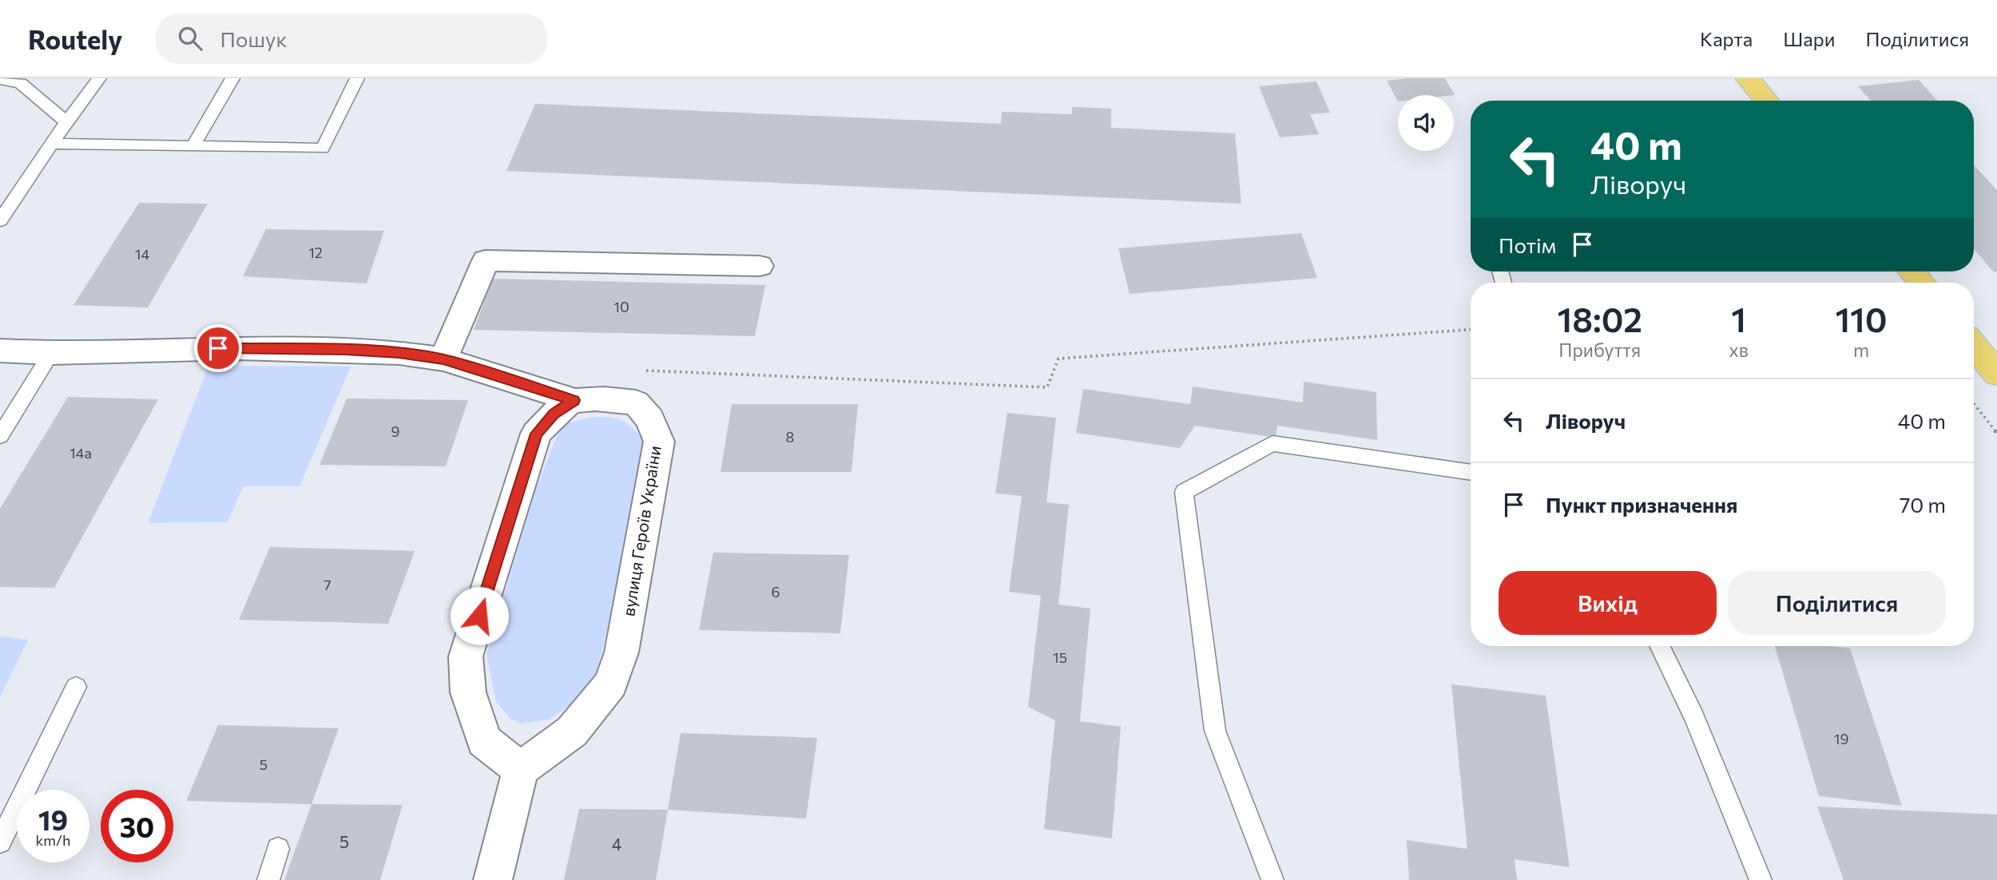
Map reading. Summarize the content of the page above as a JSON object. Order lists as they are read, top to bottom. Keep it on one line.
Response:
{"streets":{"street":["вулиця Героїв України"]},"house_numbers":["12","14","10","9","8","14а","7","6","15","19","5","5","4"],"page":{"header":"Routely","search":"Пошук","nav":["Карта","Шари","Поділитися"],"turn":["40 m","Ліворуч"],"then":"Потім","eta":["18:02","Прибуття","1","хв","110","m"],"list":[{"name":"Ліворуч","value":"40 m"},{"name":"Пункт призначення","value":"70 m"}],"buttons":["Вихід","Поділитися"],"speed":"19 km/h","limit":"30"}}
